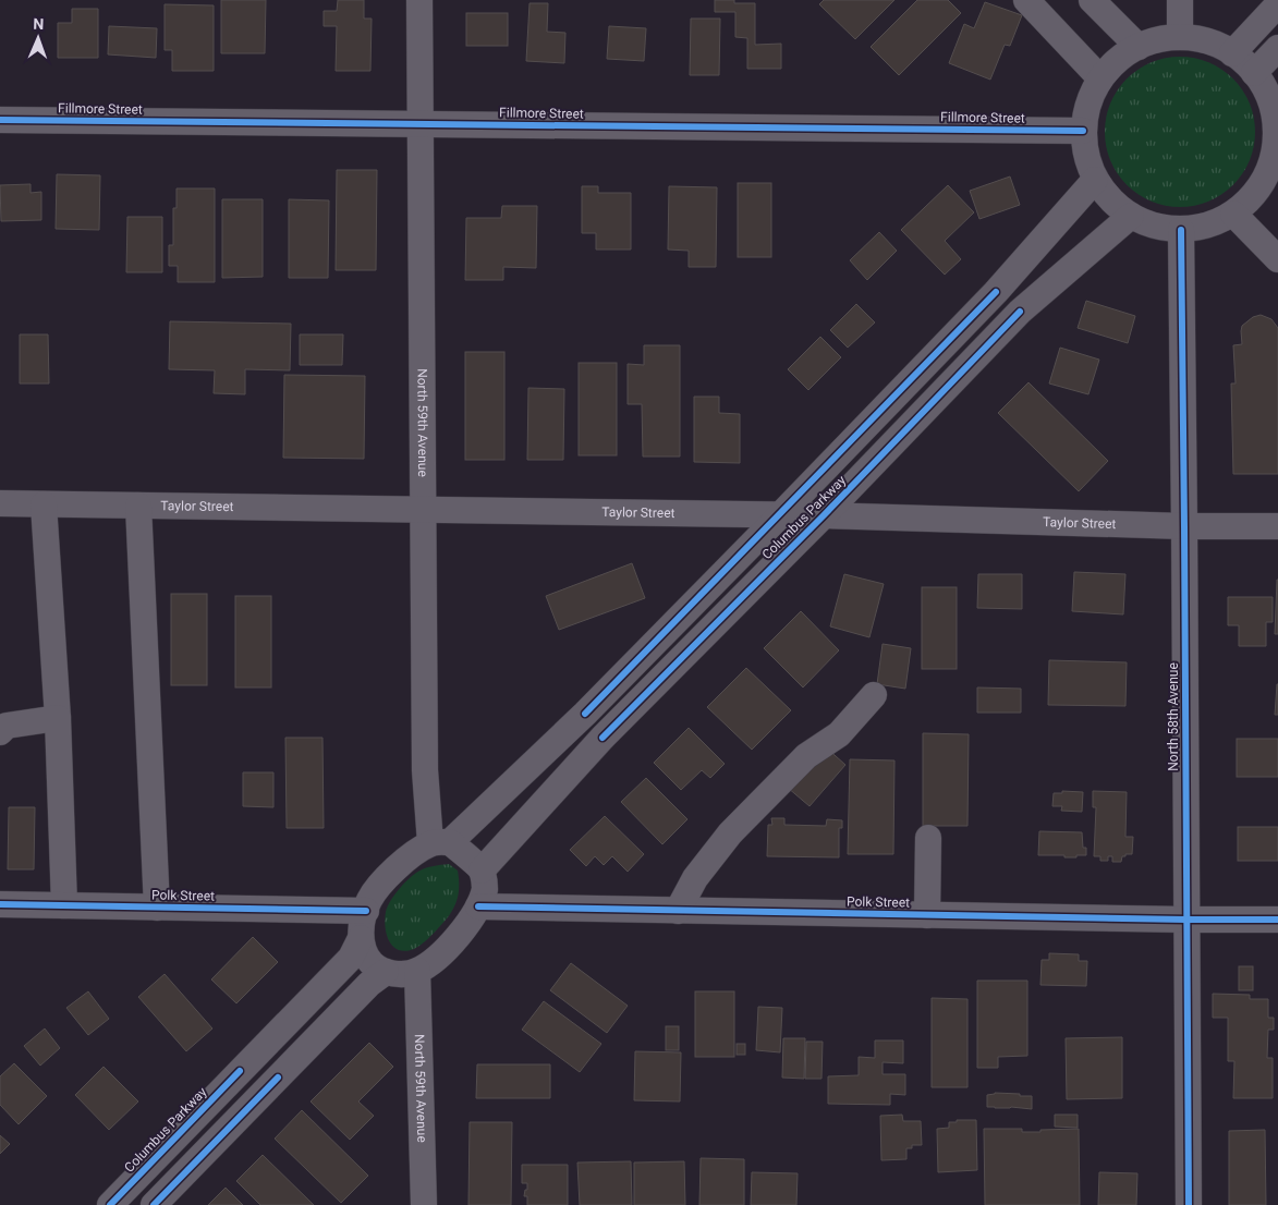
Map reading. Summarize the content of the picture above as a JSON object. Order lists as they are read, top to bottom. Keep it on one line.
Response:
{"streets":{"street":["Fillmore Street","North 59th Avenue","Taylor Street","Columbus Parkway","North 58th Avenue","Polk Street"]},"crossings":[["Fillmore Street","North 59th Avenue"],["Fillmore Street","Columbus Parkway"],["Fillmore Street","North 58th Avenue"],["North 59th Avenue","Taylor Street"],["North 59th Avenue","Columbus Parkway"],["North 59th Avenue","Polk Street"],["Taylor Street","Columbus Parkway"],["Taylor Street","North 58th Avenue"],["Columbus Parkway","North 58th Avenue"],["Columbus Parkway","Polk Street"],["North 58th Avenue","Polk Street"]],"north":"top"}
